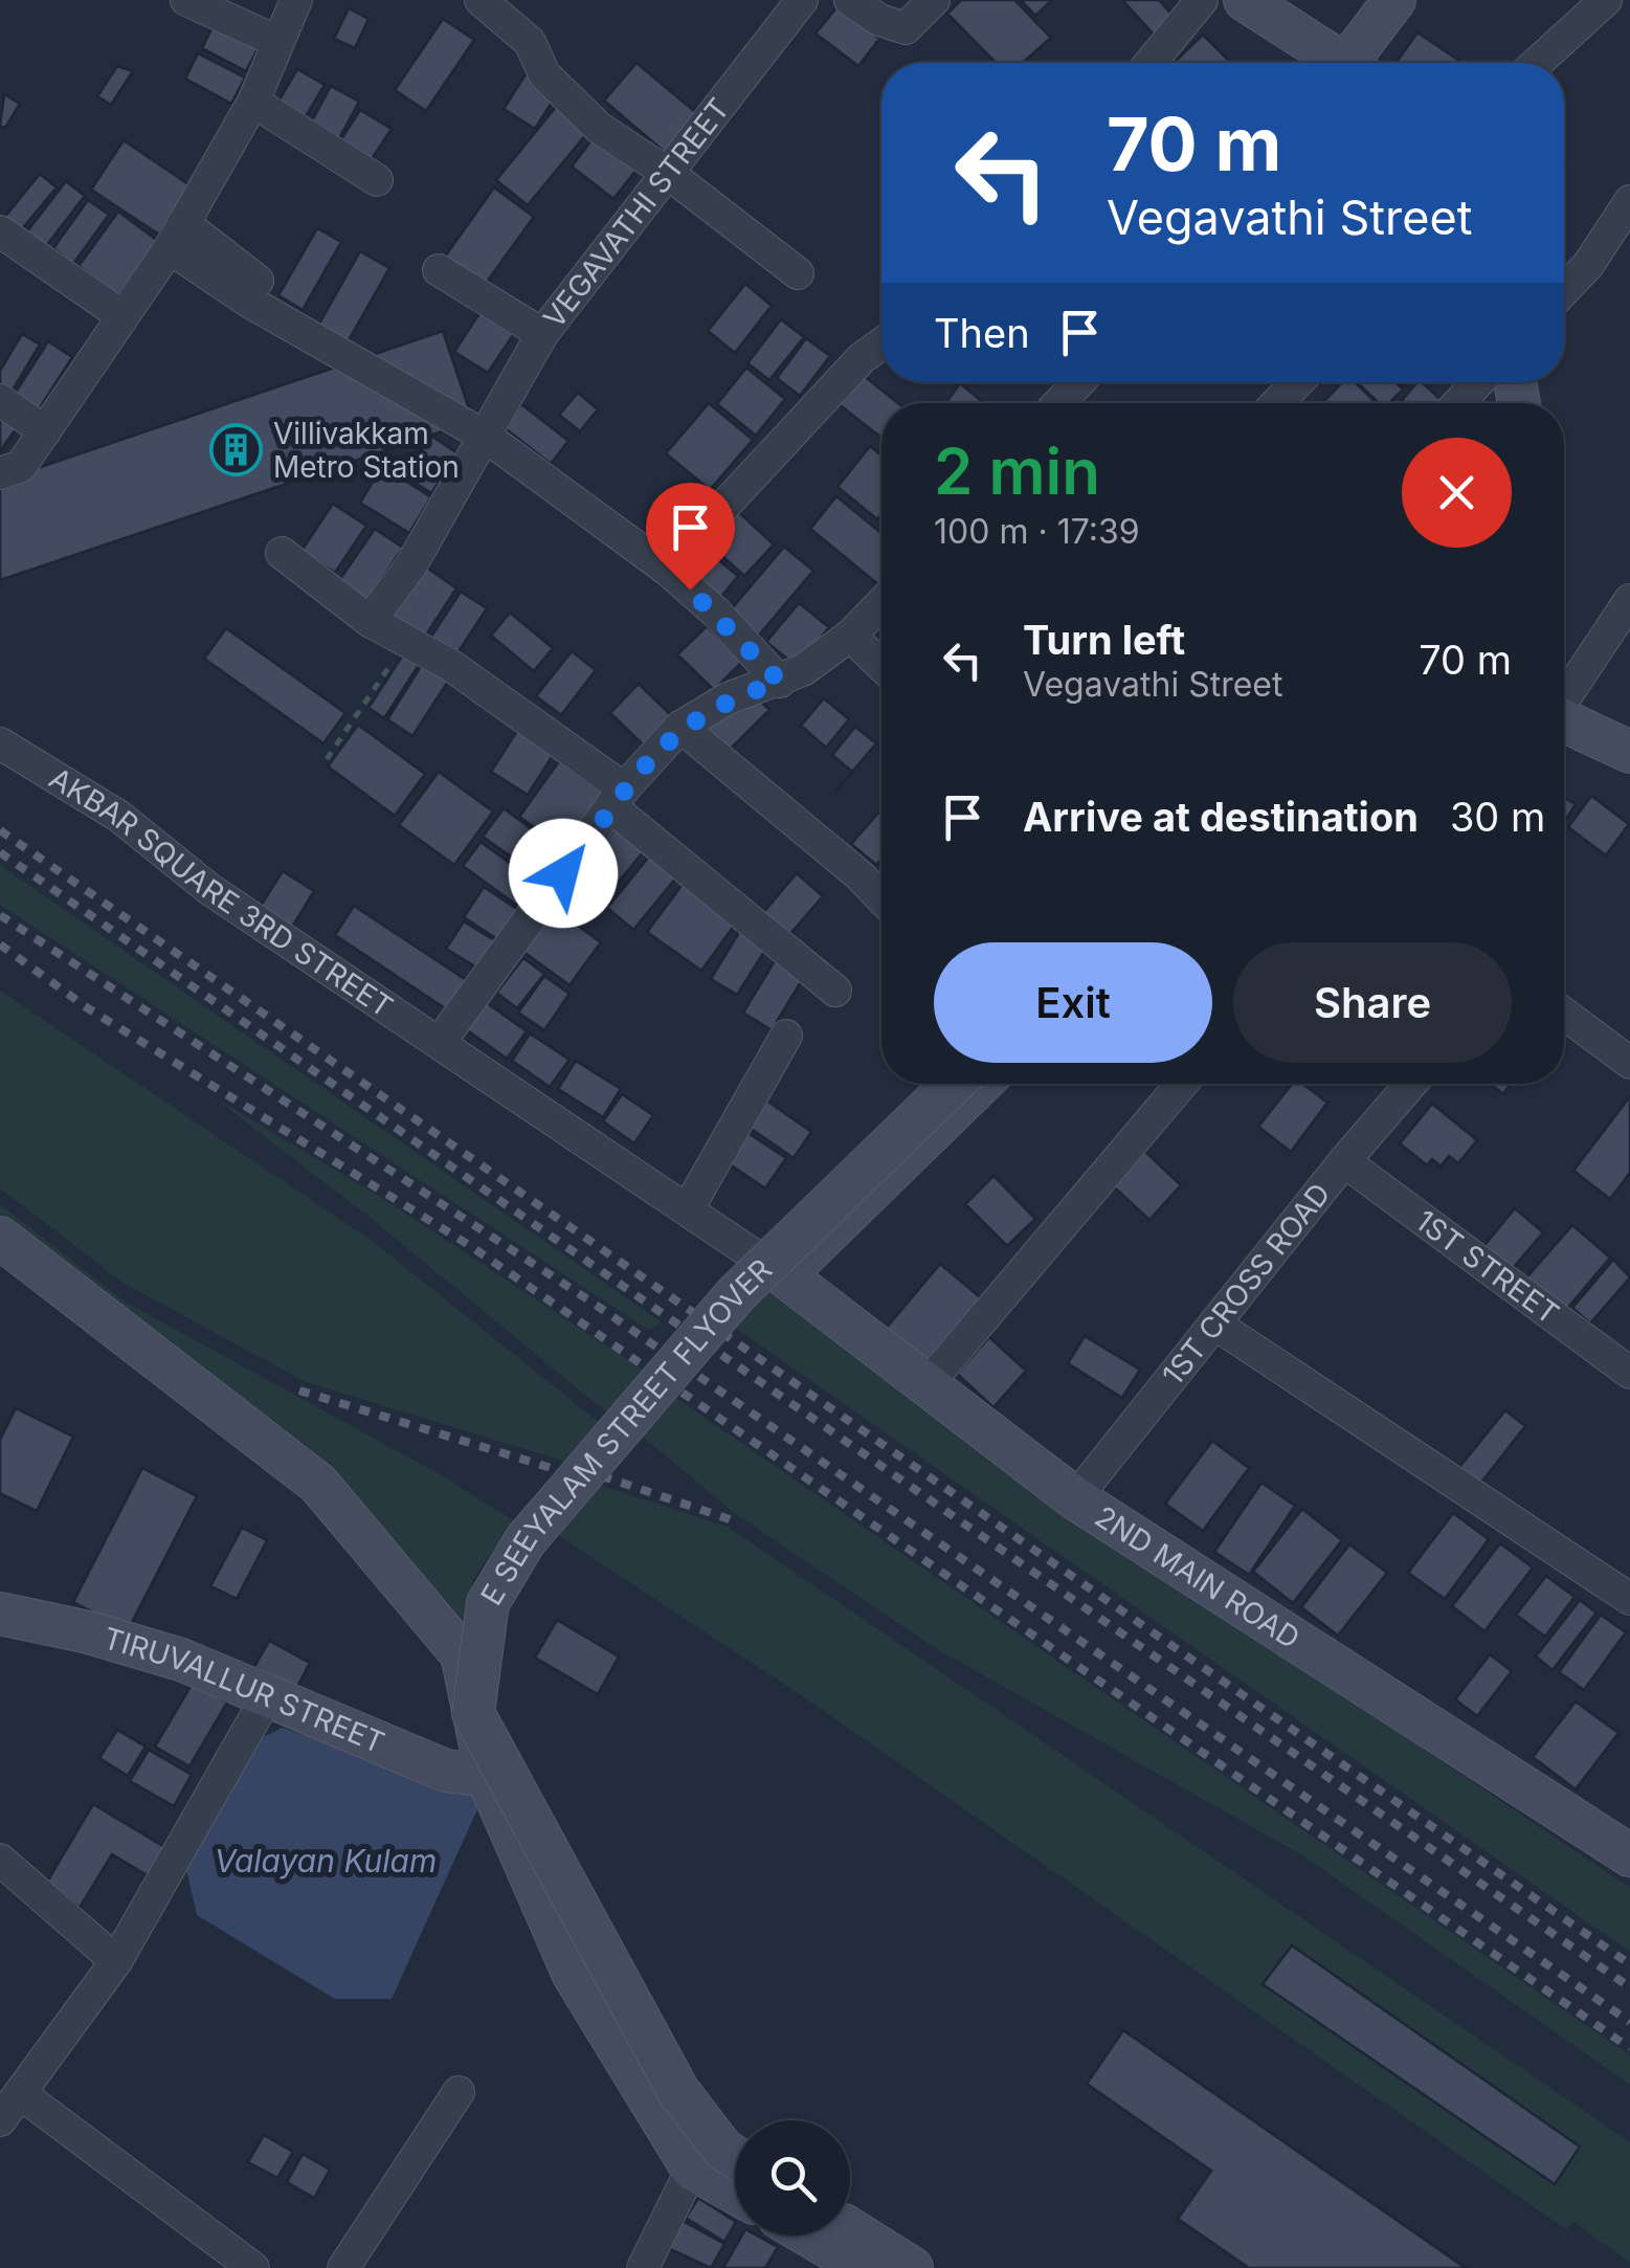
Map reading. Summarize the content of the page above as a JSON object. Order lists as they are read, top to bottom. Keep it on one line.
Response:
{"streets":{"street":["VEGAVATHI STREET","AKBAR SQUARE 3RD STREET","1ST STREET","1ST CROSS ROAD","E SEEYALAM STREET FLYOVER","2ND MAIN ROAD","TIRUVALLUR STREET"]},"crossings":[["AKBAR SQUARE 3RD STREET","2ND MAIN ROAD"],["1ST STREET","1ST CROSS ROAD"],["1ST CROSS ROAD","2ND MAIN ROAD"]],"water":["Valayan Kulam"],"places":{"building":["Villivakkam Metro Station"]},"page":{"turn":["70 m","Vegavathi Street"],"then":"Then","heading":["2 min","100 m · 17:39"],"list":[{"name":"Turn left","note":"Vegavathi Street","value":"70 m"},{"name":"Arrive at destination","value":"30 m"}],"buttons":["Exit","Share"]}}
